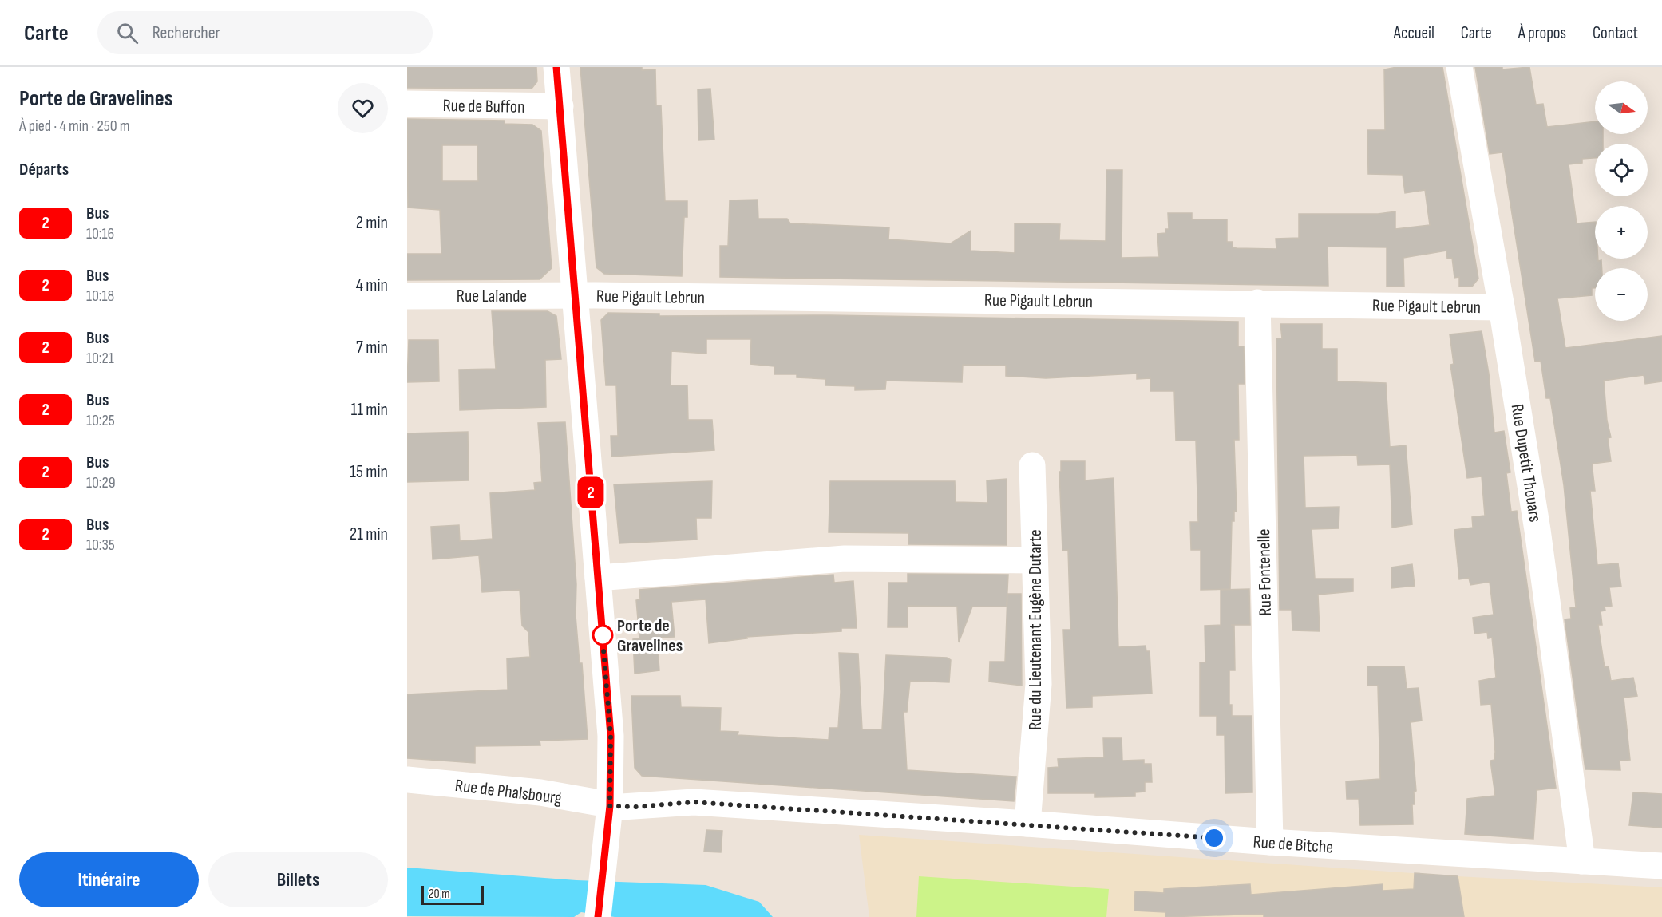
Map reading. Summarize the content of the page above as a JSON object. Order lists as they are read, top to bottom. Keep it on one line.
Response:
{"streets":{"street":["Rue de Buffon","Rue Lalande","Rue Pigault Lebrun","Rue Dupetit Thouars","Rue Fontenelle","Rue du Lieutenant Eugène Dutarte","Rue de Phalsbourg","Rue de Bitche"]},"crossings":[["Rue Lalande","Rue Pigault Lebrun"],["Rue Pigault Lebrun","Rue Dupetit Thouars"],["Rue Pigault Lebrun","Rue Fontenelle"],["Rue Dupetit Thouars","Rue de Bitche"],["Rue Fontenelle","Rue de Bitche"],["Rue du Lieutenant Eugène Dutarte","Rue de Bitche"],["Rue de Phalsbourg","Rue de Bitche"]],"places":["Porte de Gravelines"],"lines":["bus line 2"],"scale_bar":"20 m","north":"right","page":{"header":"Carte","search":"Rechercher","nav":["Accueil","Carte","À propos","Contact"],"heading":[["Porte de Gravelines","À pied · 4 min · 250 m"],"Départs"],"on_map":"2","map_buttons":["+","−"],"list":[{"mark":"2","name":"Bus","note":"10:16","value":"2 min"},{"mark":"2","name":"Bus","note":"10:18","value":"4 min"},{"mark":"2","name":"Bus","note":"10:21","value":"7 min"},{"mark":"2","name":"Bus","note":"10:25","value":"11 min"},{"mark":"2","name":"Bus","note":"10:29","value":"15 min"},{"mark":"2","name":"Bus","note":"10:35","value":"21 min"}],"buttons":["Itinéraire","Billets"],"scale":"20 m"}}
